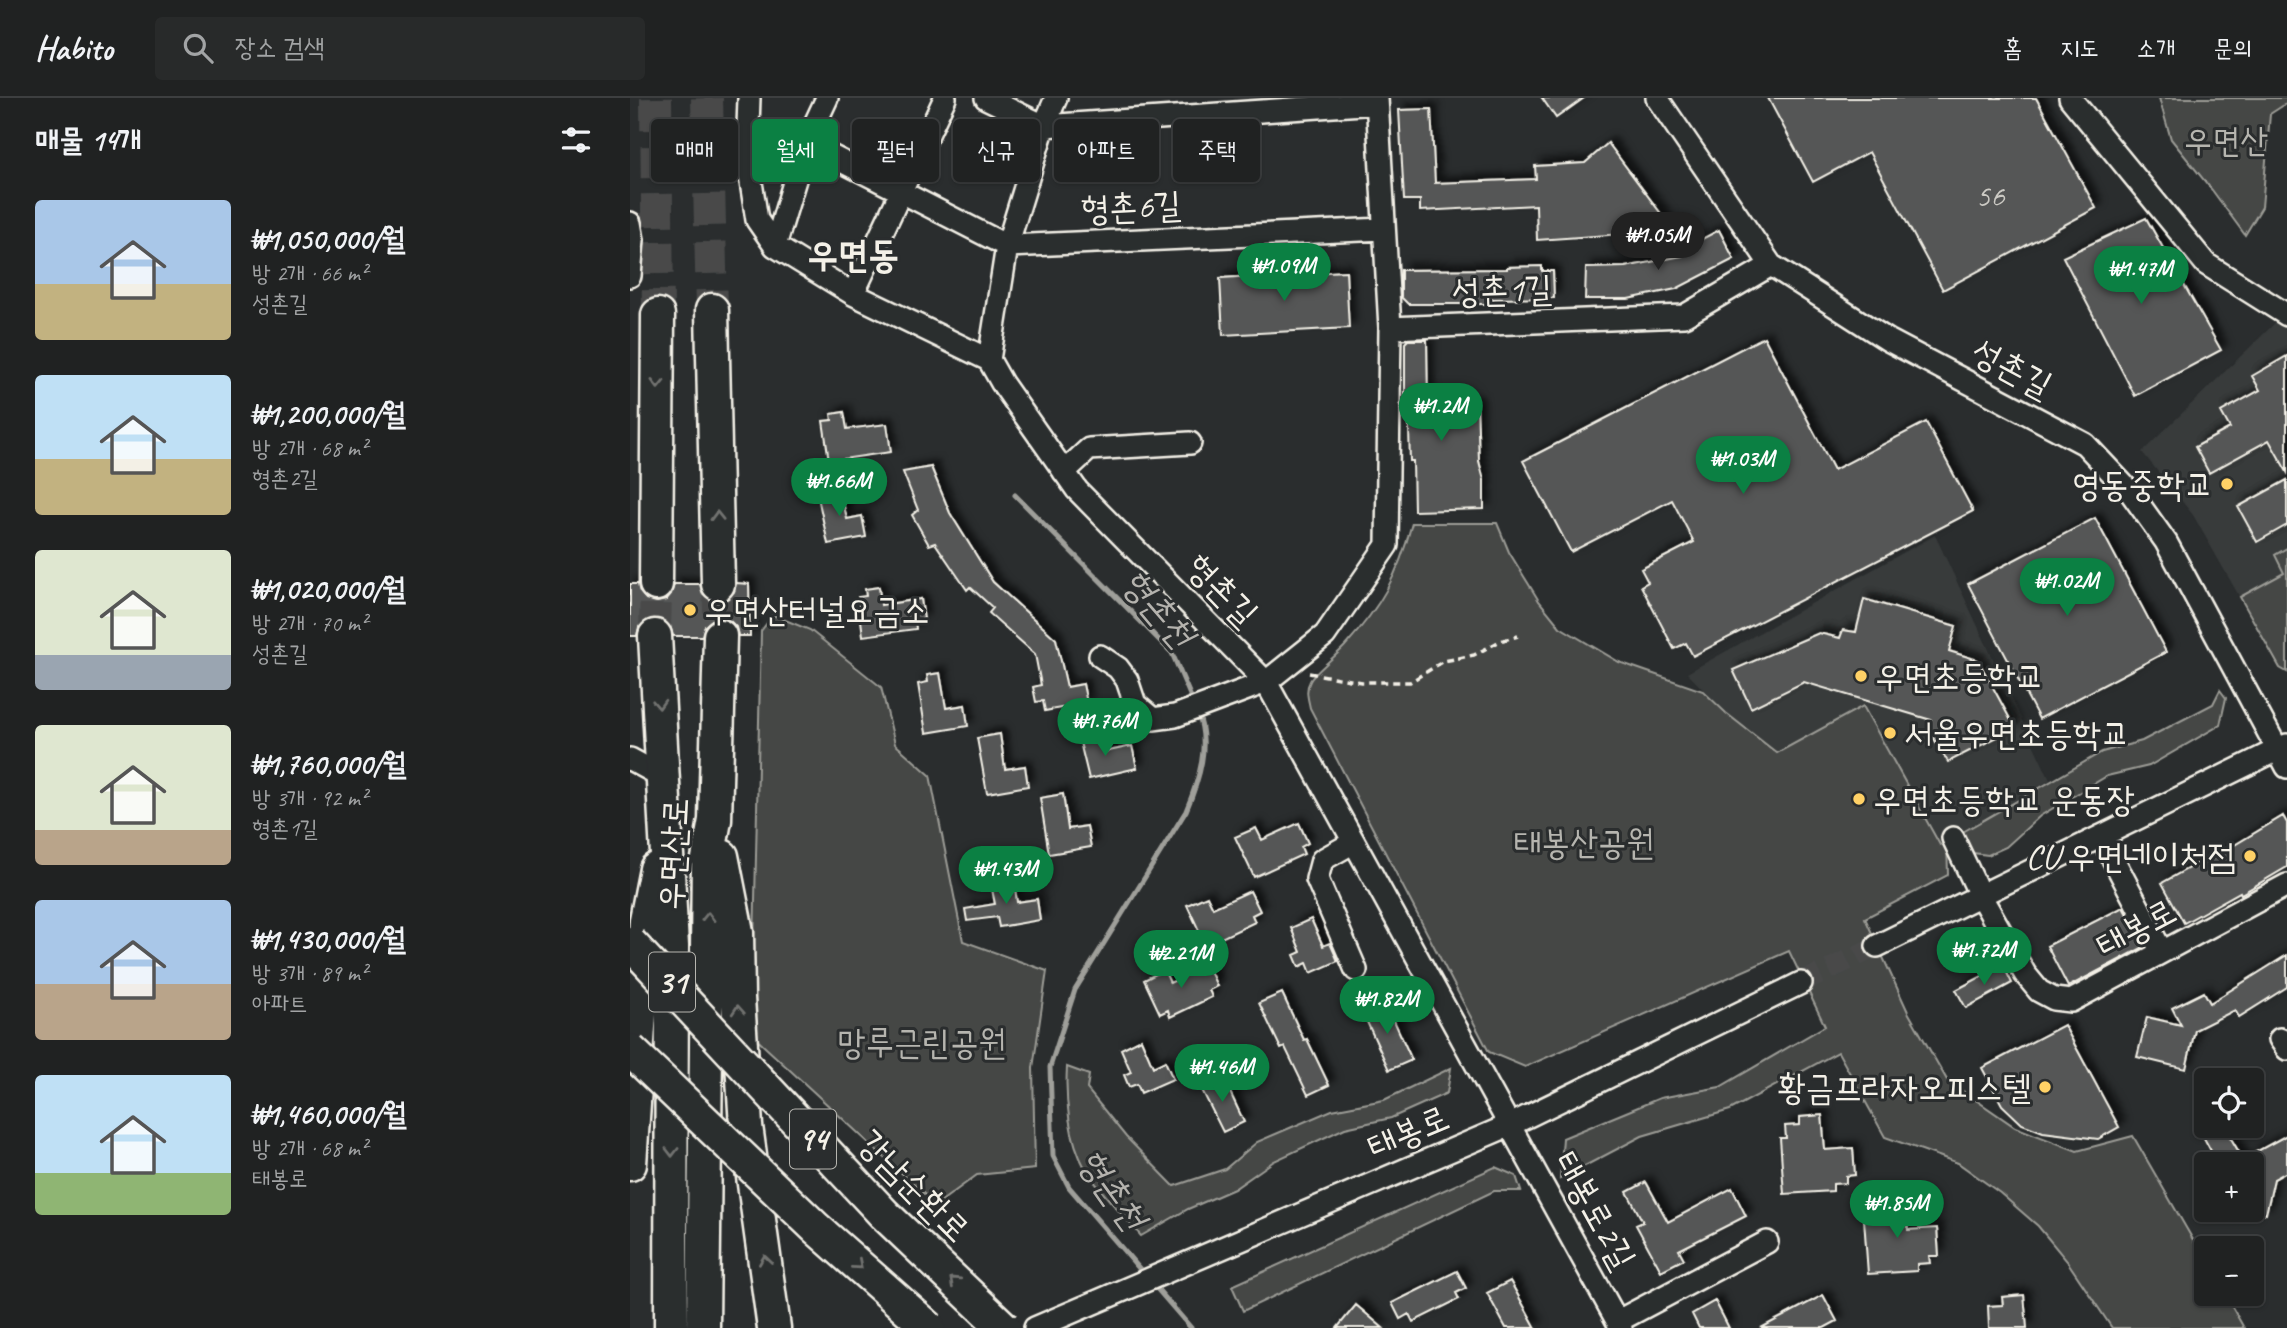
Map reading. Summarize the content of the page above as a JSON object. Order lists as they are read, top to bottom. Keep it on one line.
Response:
{"streets":{"highway":["우면산로","31","94","강남순환로"],"street":["형촌6길","성촌1길","성촌길","형촌길","태봉로","태봉로2길"]},"crossings":[["성촌1길","성촌길"],["형촌길","태봉로"],["형촌길","태봉로2길"],["태봉로","태봉로2길"]],"districts":["우면동"],"water":["형촌천"],"parks":["우면산","태봉산공원","망루근린공원"],"places":["영동중학교","우면산터널요금소","우면초등학교","서울우면초등학교","우면초등학교 운동장","CU 우면네이처점","황금프라자오피스텔"],"house_numbers":["56"],"page":{"header":"Habito","search":"장소 검색","nav":["홈","지도","소개","문의"],"heading":"매물 14개","chip":["매매","월세","필터","신규","아파트","주택"],"list":[{"name":"₩1,050,000/월","note":"방 2개 · 66 m² · 성촌길"},{"name":"₩1,200,000/월","note":"방 2개 · 68 m² · 형촌2길"},{"name":"₩1,020,000/월","note":"방 2개 · 70 m² · 성촌길"},{"name":"₩1,760,000/월","note":"방 3개 · 92 m² · 형촌1길"},{"name":"₩1,430,000/월","note":"방 3개 · 89 m² · 아파트"},{"name":"₩1,460,000/월","note":"방 2개 · 68 m² · 태봉로"}],"price":["₩1.05M","₩1.09M","₩1.47M","₩1.2M","₩1.03M","₩1.66M","₩1.02M","₩1.76M","₩1.43M","₩1.72M","₩2.21M","₩1.82M","₩1.46M","₩1.85M"],"map_buttons":["+","−"]}}
